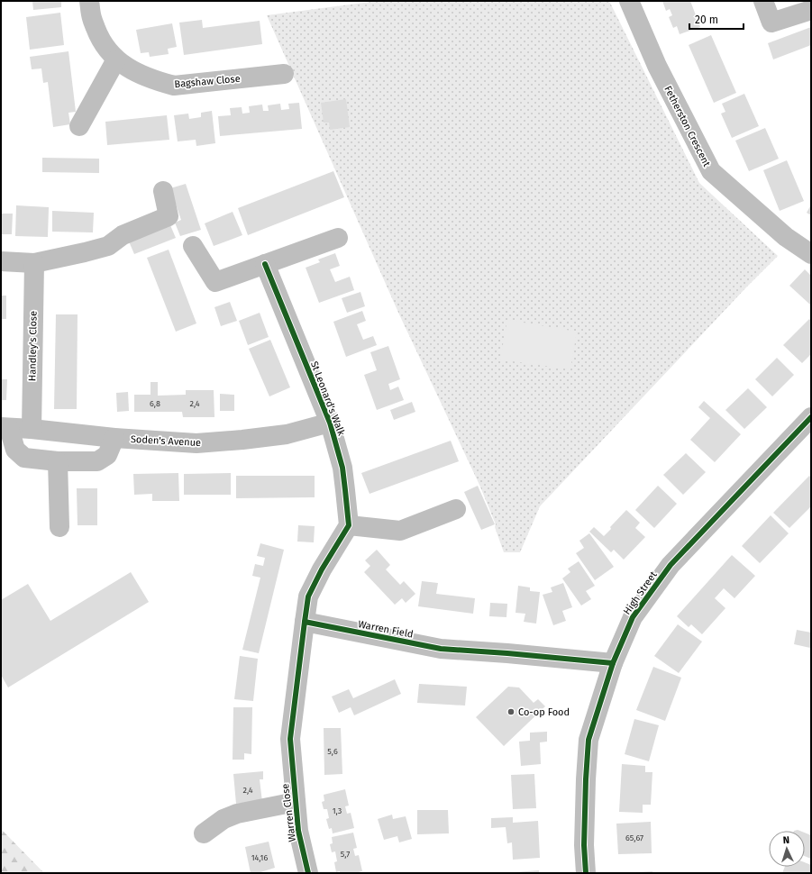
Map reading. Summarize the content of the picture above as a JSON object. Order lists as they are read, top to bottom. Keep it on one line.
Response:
{"streets":{"street":["Bagshaw Close","Fetherston Crescent","Handley's Close","St Leonard's Walk","Soden's Avenue","High Street","Warren Field","Warren Close"]},"crossings":[["Handley's Close","Soden's Avenue"],["St Leonard's Walk","Soden's Avenue"],["High Street","Warren Field"],["Warren Field","Warren Close"]],"places":["Co-op Food"],"house_numbers":["6,8","2,4","5,6","2,4","1,3","65,67","5,7","14,16"],"scale_bar":"20 m","north":"top"}
